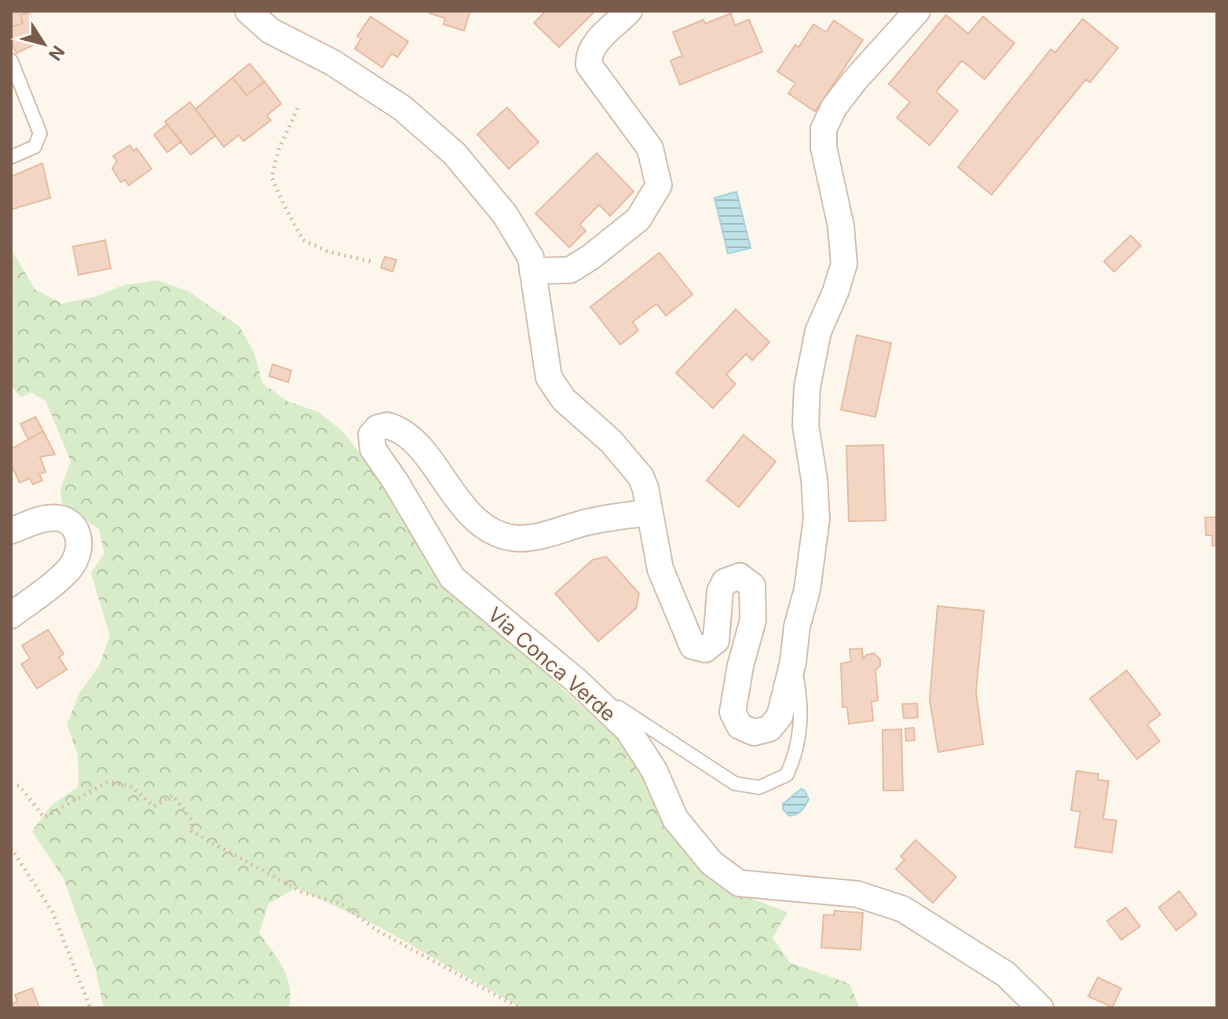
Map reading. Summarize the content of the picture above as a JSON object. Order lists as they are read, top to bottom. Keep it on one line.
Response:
{"streets":{"street":["Via Conca Verde"]},"north":"bottom right"}
